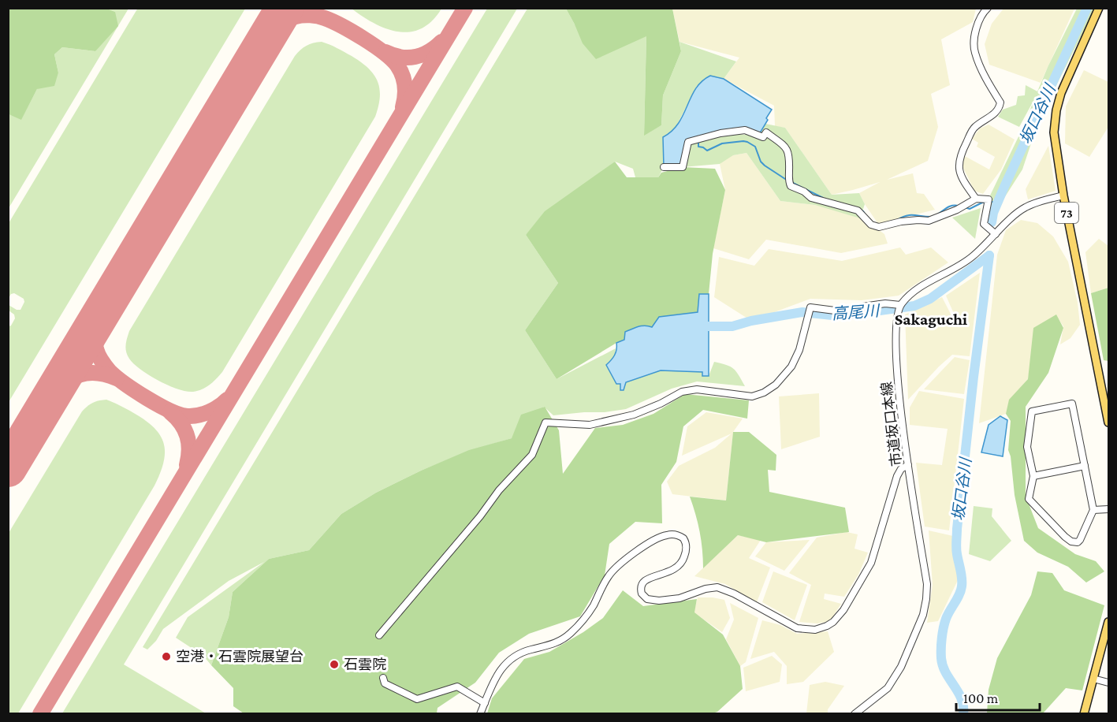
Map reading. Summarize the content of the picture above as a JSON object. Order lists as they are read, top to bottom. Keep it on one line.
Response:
{"streets":{"main road":["73"],"street":["市道坂口本線"]},"districts":["Sakaguchi"],"water":["坂口谷川","高尾川"],"places":["空港・石雲院展望台","石雲院"],"scale_bar":"100 m"}
